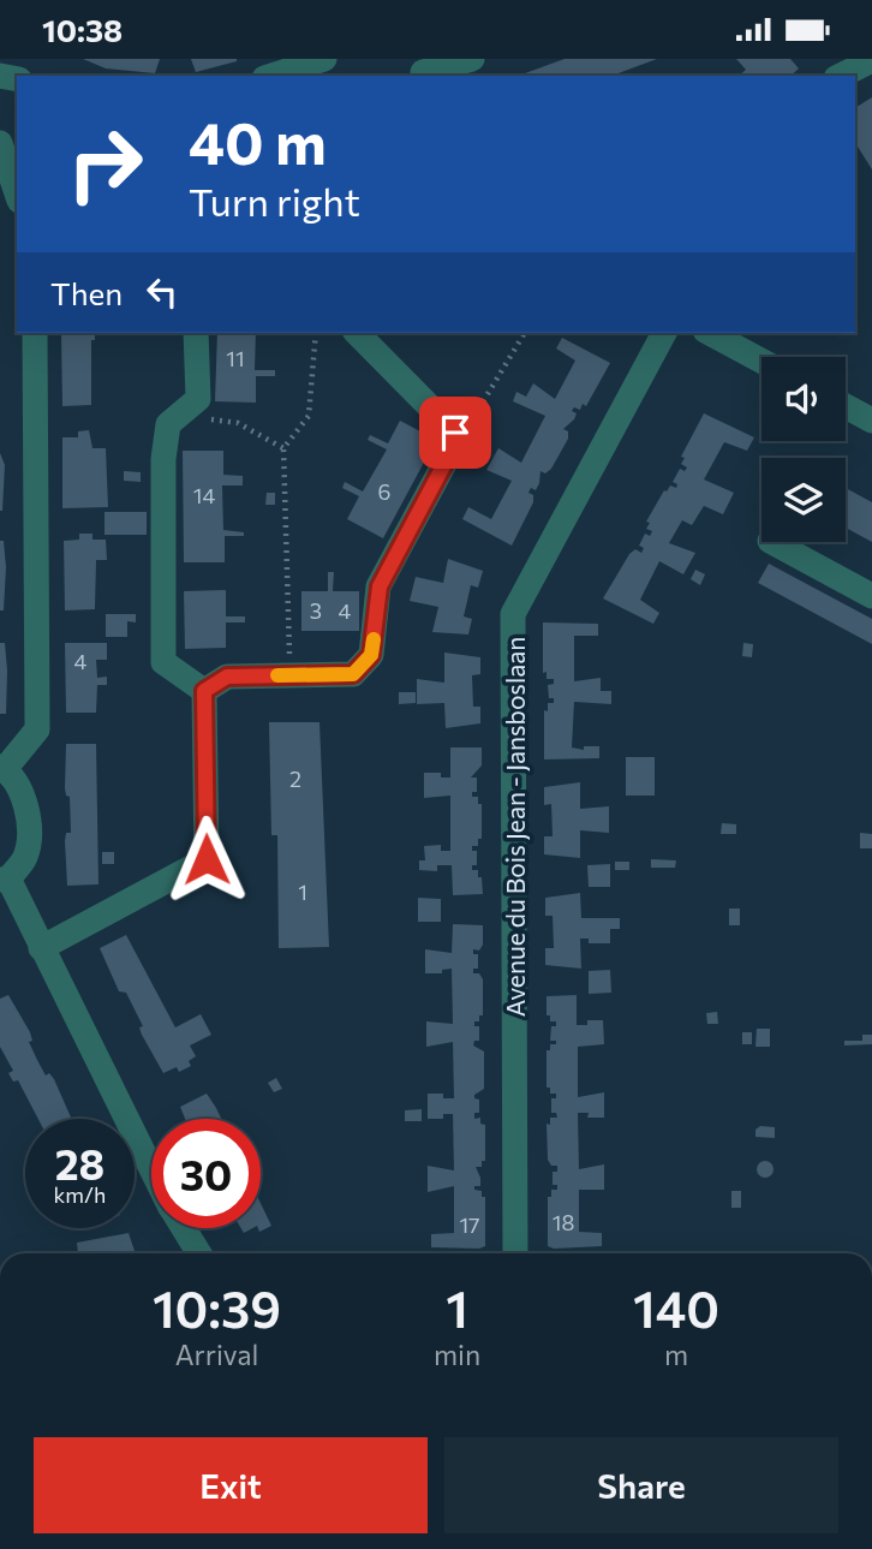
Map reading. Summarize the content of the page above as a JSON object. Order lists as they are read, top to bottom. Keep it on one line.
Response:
{"streets":{"street":["Avenue du Bois Jean - Jansboslaan"]},"house_numbers":["11","6","14","3","4","4","2","1","18","17"],"page":{"status":"10:38","turn":["40 m","Turn right"],"then":"Then","speed":"28 km/h","limit":"30","eta":["10:39","Arrival","1","min","140","m"],"buttons":["Exit","Share"]}}
